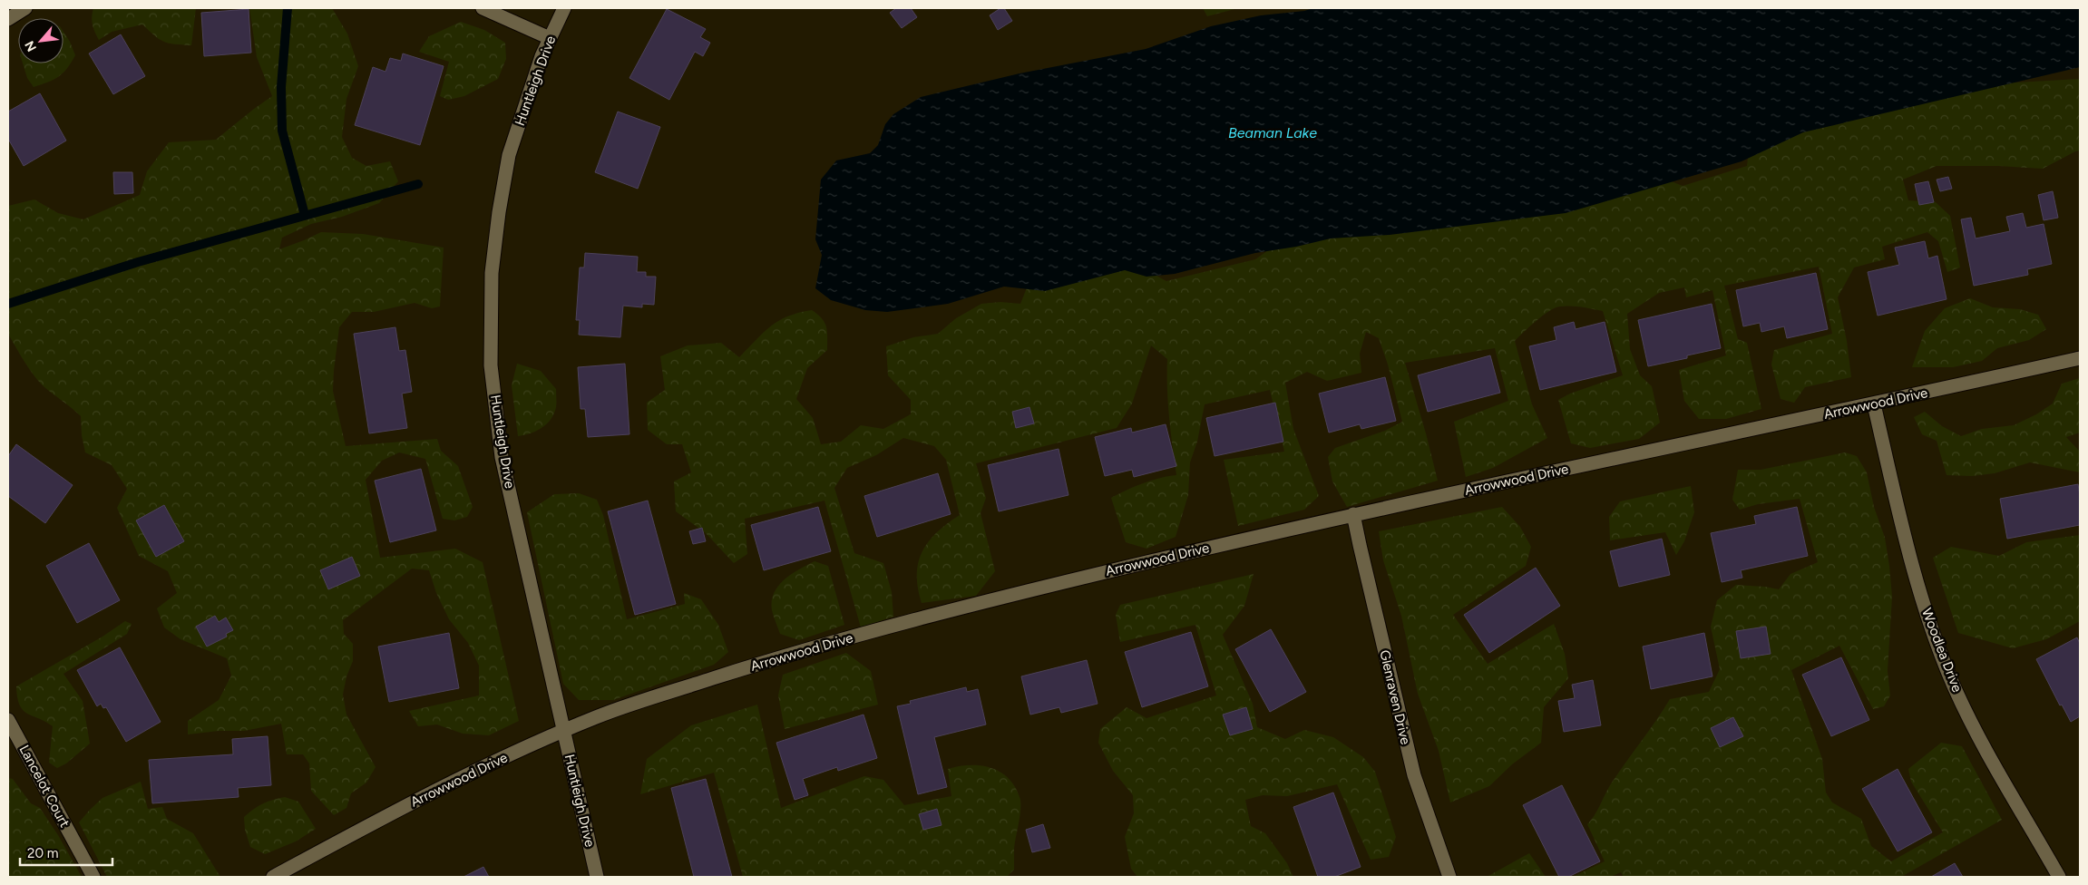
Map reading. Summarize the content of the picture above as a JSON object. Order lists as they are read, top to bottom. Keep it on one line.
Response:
{"streets":{"street":["Huntleigh Drive","Arrowwood Drive","Woodlea Drive","Glenraven Drive","Lancelot Court"]},"crossings":[["Huntleigh Drive","Arrowwood Drive"],["Arrowwood Drive","Woodlea Drive"],["Arrowwood Drive","Glenraven Drive"]],"water":["Beaman Lake"],"scale_bar":"20 m","north":"bottom left"}
